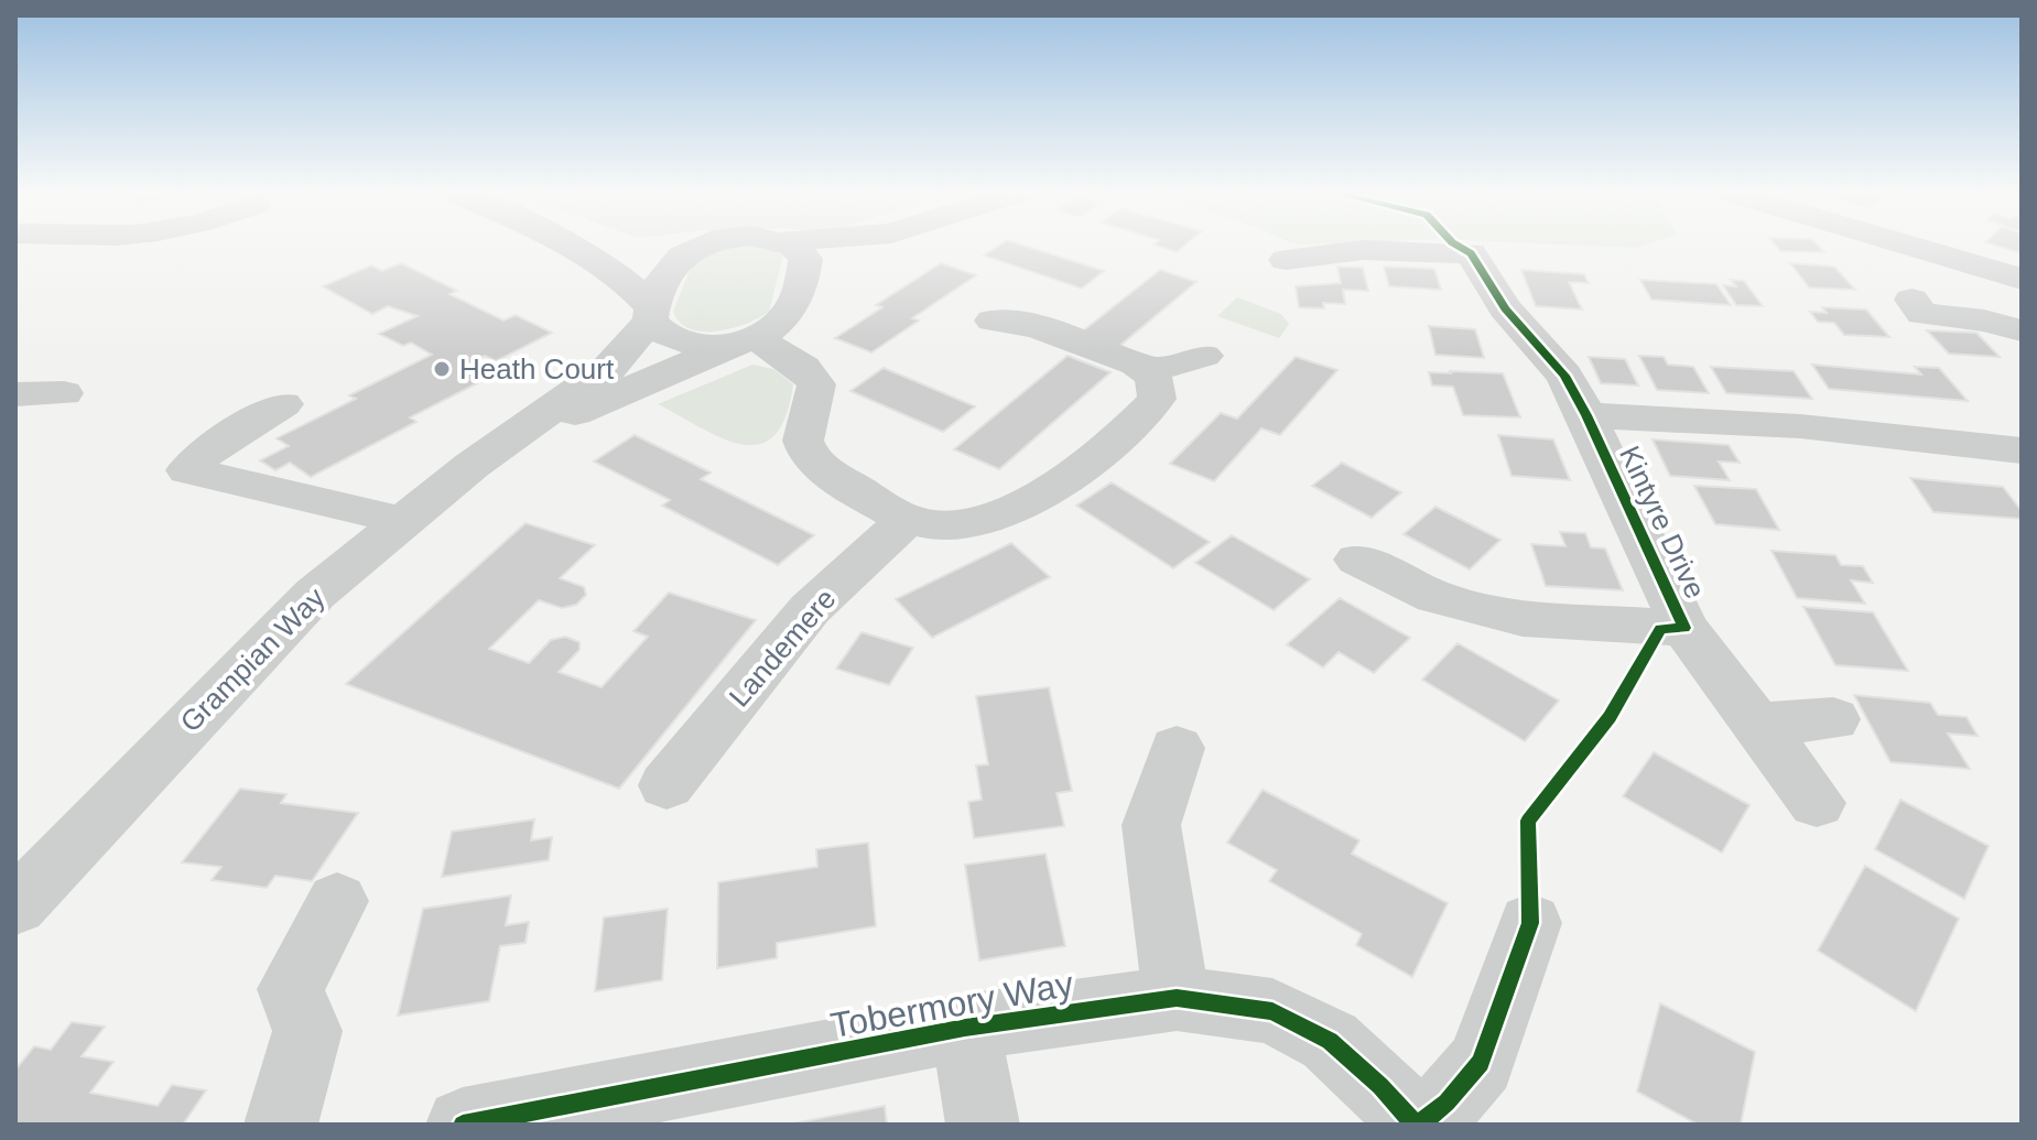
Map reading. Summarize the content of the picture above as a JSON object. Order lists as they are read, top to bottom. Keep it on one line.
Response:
{"streets":{"street":["Kintyre Drive","Landemere","Grampian Way","Tobermory Way"]},"places":["Heath Court"]}
